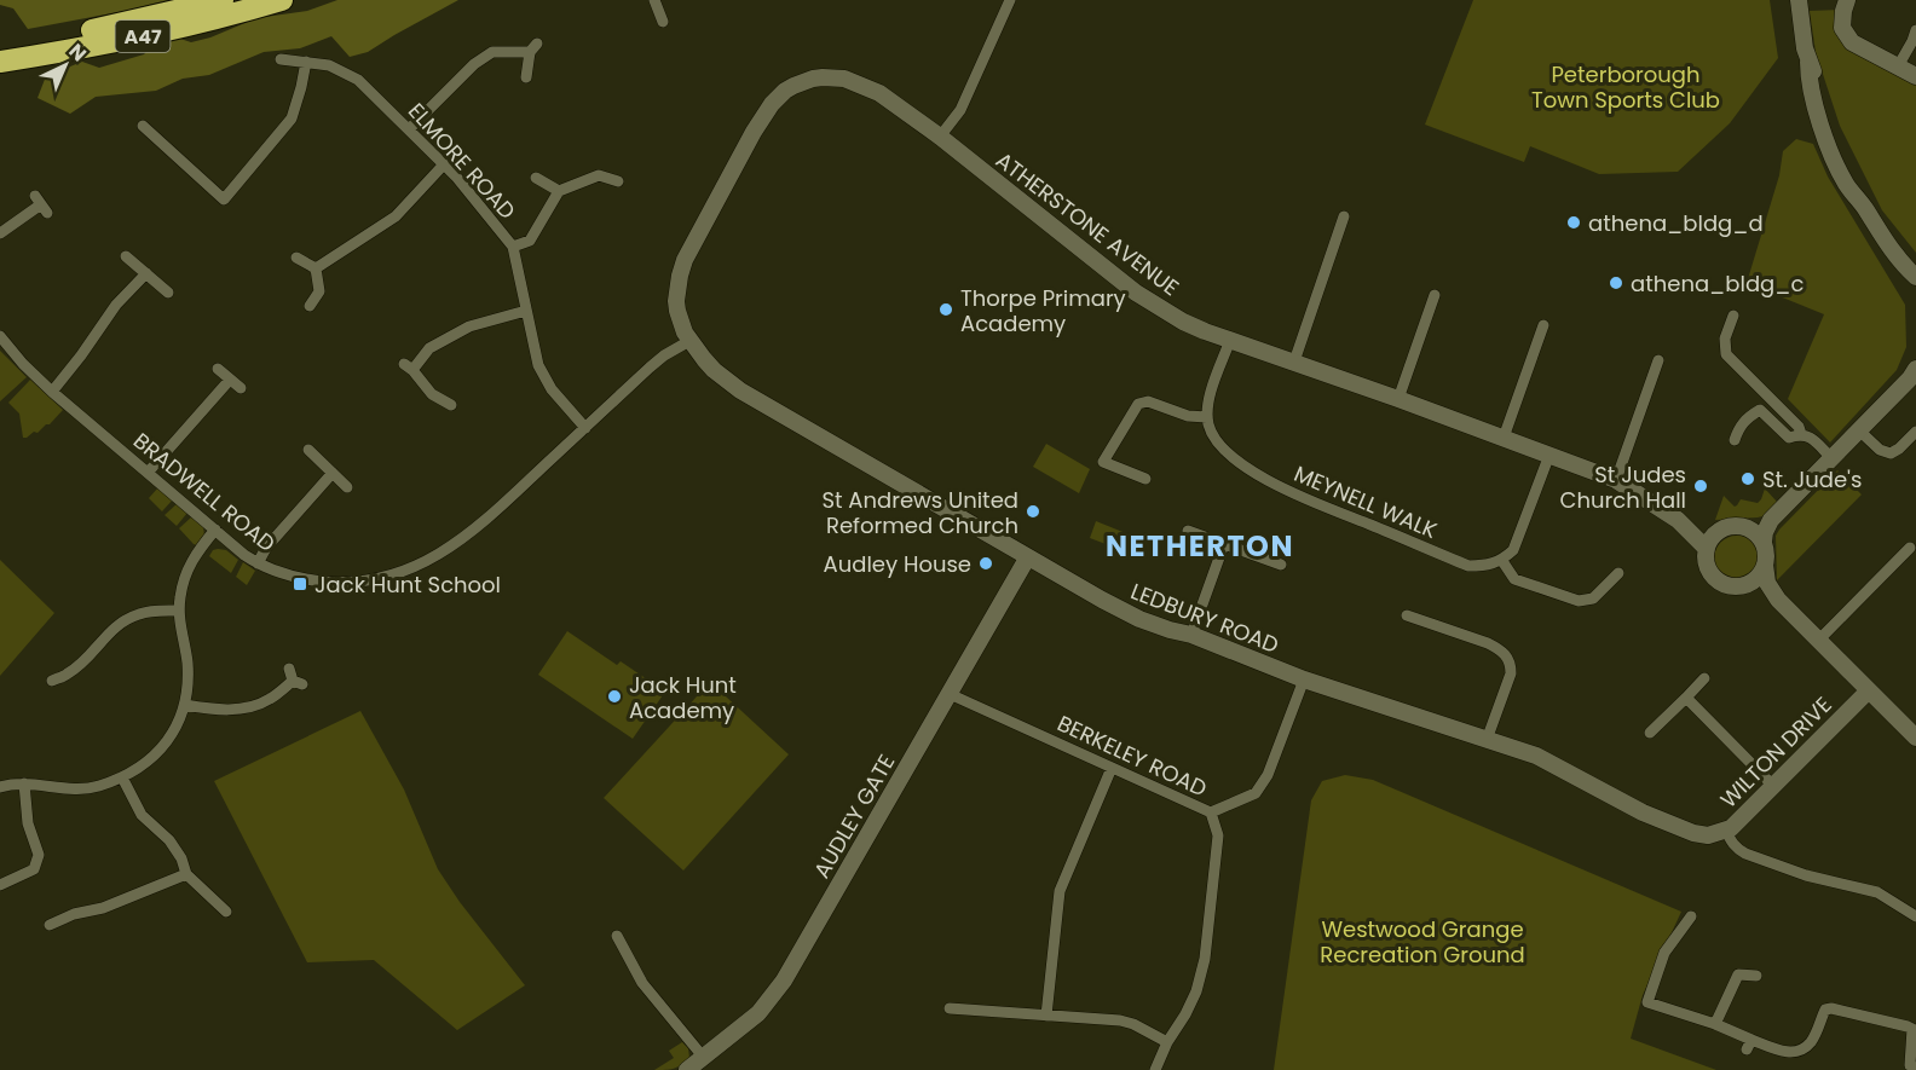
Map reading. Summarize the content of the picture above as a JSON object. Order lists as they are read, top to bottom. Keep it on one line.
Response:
{"streets":{"highway":["A47"],"street":["ELMORE ROAD","ATHERSTONE AVENUE","BRADWELL ROAD","MEYNELL WALK","LEDBURY ROAD","WILTON DRIVE","BERKELEY ROAD","AUDLEY GATE"]},"crossings":[["ELMORE ROAD","BRADWELL ROAD"],["ATHERSTONE AVENUE","BRADWELL ROAD"],["ATHERSTONE AVENUE","LEDBURY ROAD"],["BRADWELL ROAD","LEDBURY ROAD"],["LEDBURY ROAD","WILTON DRIVE"],["LEDBURY ROAD","AUDLEY GATE"],["BERKELEY ROAD","AUDLEY GATE"]],"districts":["NETHERTON"],"parks":["Peterborough Town Sports Club","Westwood Grange Recreation Ground"],"places":{"other":["athena_bldg_d","athena_bldg_c","Thorpe Primary Academy","St. Jude's","St Judes Church Hall","St Andrews United Reformed Church","Audley House","Jack Hunt Academy"],"transit":["Jack Hunt School"]},"north":"top right"}
